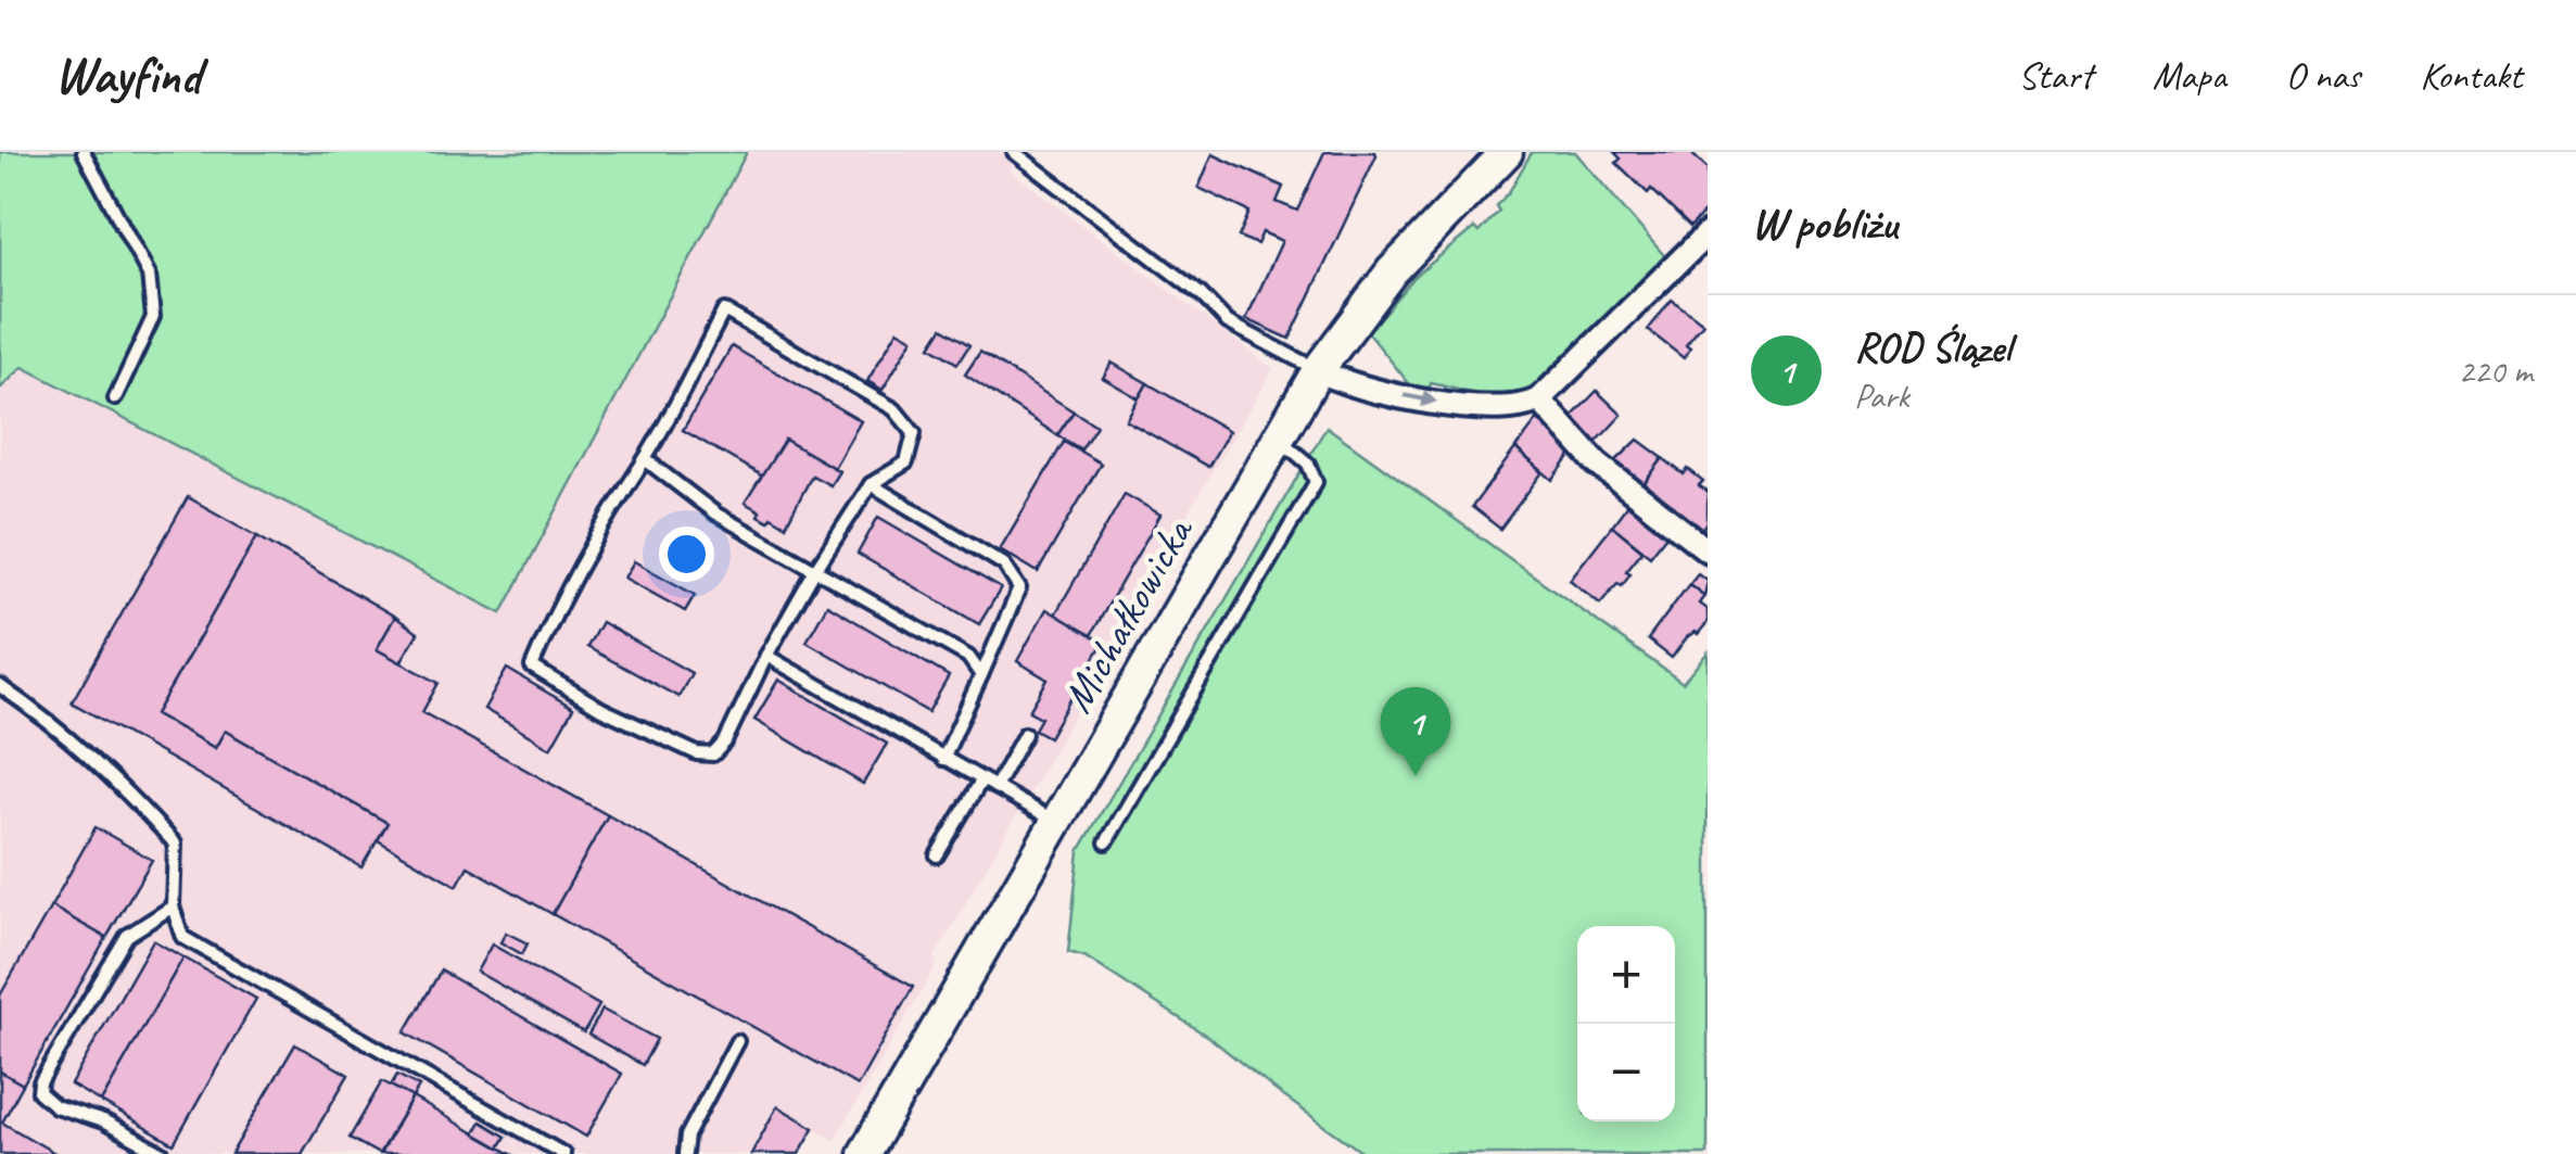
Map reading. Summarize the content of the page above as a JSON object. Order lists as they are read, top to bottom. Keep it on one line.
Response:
{"streets":{"street":["Michałkowicka"]},"page":{"header":"Wayfind","nav":["Start","Mapa","O nas","Kontakt"],"heading":"W pobliżu","list":[{"mark":"1","name":"ROD Ślązel","note":"Park","value":"220 m"}],"pins":"1","map_buttons":["+","−"]}}
